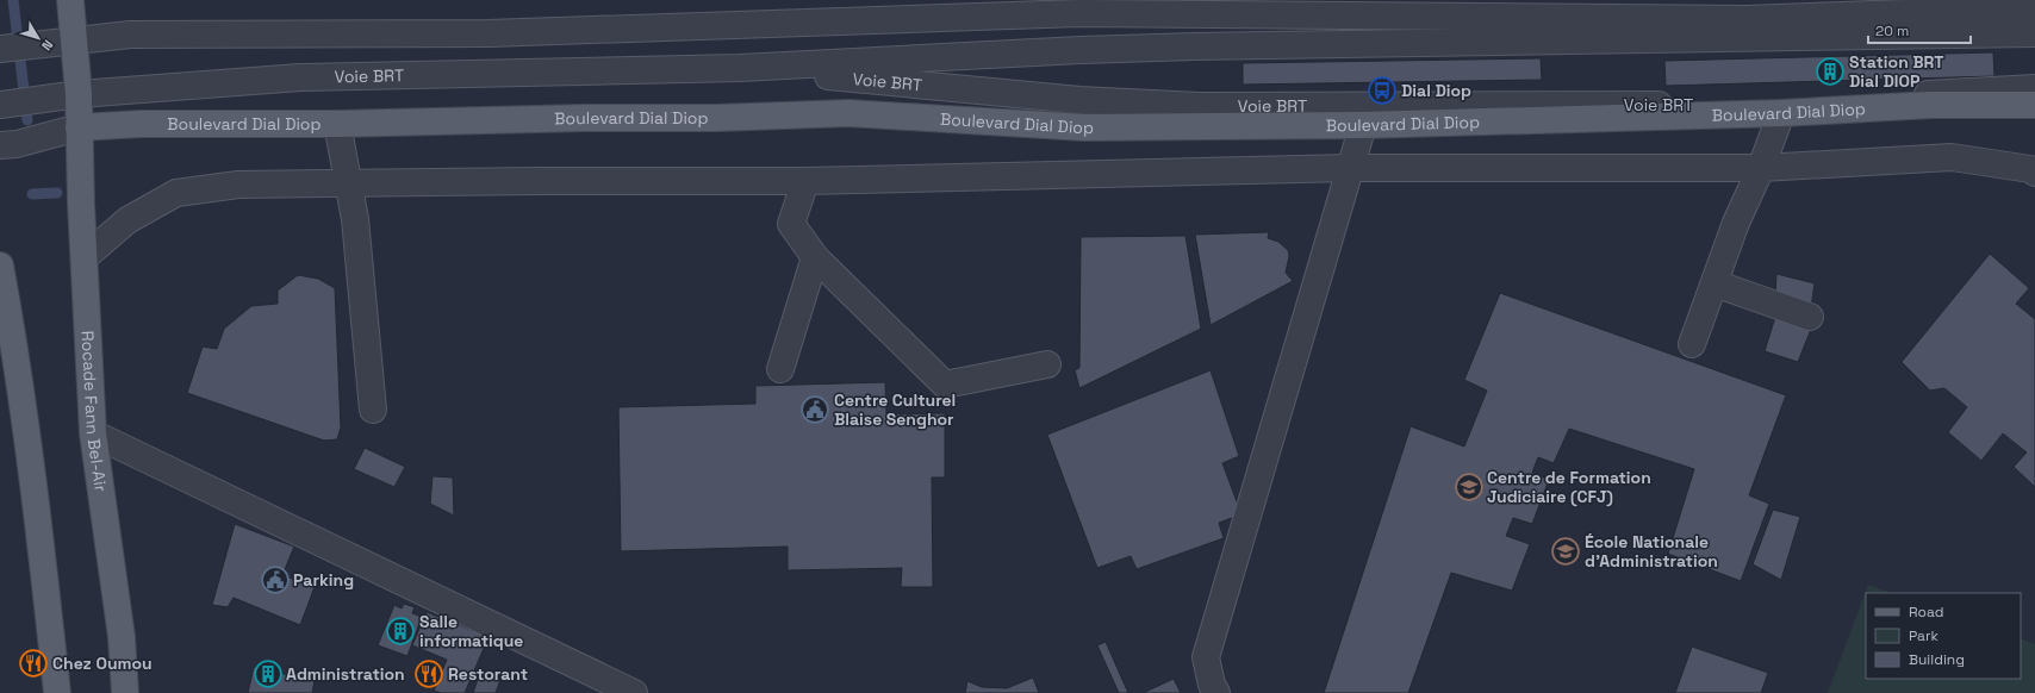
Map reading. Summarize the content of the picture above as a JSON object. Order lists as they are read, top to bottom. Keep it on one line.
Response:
{"streets":{"main road":["Boulevard Dial Diop","Rocade Fann Bel-Air"],"street":["Voie BRT"]},"crossings":[["Voie BRT","Rocade Fann Bel-Air"],["Boulevard Dial Diop","Rocade Fann Bel-Air"]],"places":{"building":["Station BRT Dial DIOP","Salle informatique","Administration"],"bus stop":["Dial Diop"],"public building":["Centre Culturel Blaise Senghor","Parking"],"school or university":["Centre de Formation Judiciaire (CFJ)","École Nationale d'Administration"],"restaurant":["Chez Oumou","Restorant"]},"legend":["Road","Park","Building"],"scale_bar":"20 m","north":"bottom right"}
